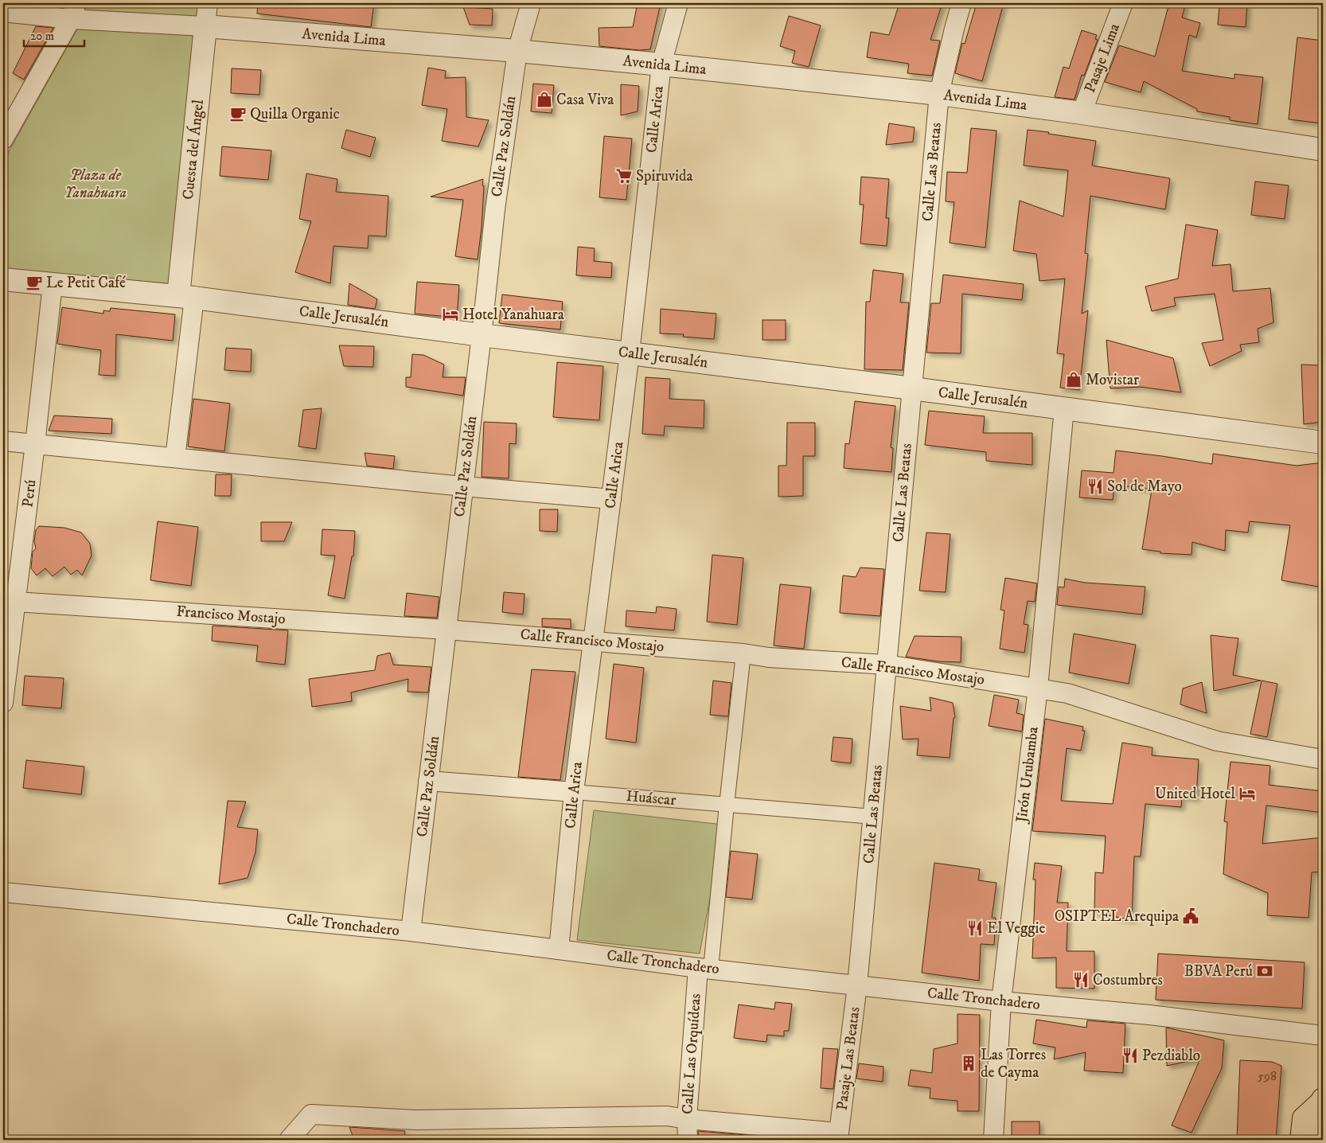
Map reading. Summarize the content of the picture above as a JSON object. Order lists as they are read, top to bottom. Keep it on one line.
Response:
{"streets":{"street":["Avenida Lima","Pasaje Lima","Calle Arica","Calle Paz Soldán","Cuesta del Ángel","Calle Las Beatas","Calle Jerusalén","Perú","Francisco Mostajo","Calle Francisco Mostajo","Jirón Urubamba","Huáscar","Calle Tronchadero","Calle Las Orquídeas","Pasaje Las Beatas"]},"crossings":[["Avenida Lima","Pasaje Lima"],["Avenida Lima","Calle Arica"],["Avenida Lima","Calle Paz Soldán"],["Avenida Lima","Cuesta del Ángel"],["Avenida Lima","Calle Las Beatas"],["Calle Arica","Calle Jerusalén"],["Calle Arica","Calle Francisco Mostajo"],["Calle Arica","Huáscar"],["Calle Arica","Calle Tronchadero"],["Calle Paz Soldán","Calle Jerusalén"],["Calle Paz Soldán","Francisco Mostajo"],["Calle Paz Soldán","Calle Francisco Mostajo"],["Calle Paz Soldán","Huáscar"],["Calle Paz Soldán","Calle Tronchadero"],["Cuesta del Ángel","Calle Jerusalén"],["Calle Las Beatas","Calle Jerusalén"],["Calle Las Beatas","Calle Francisco Mostajo"],["Calle Las Beatas","Huáscar"],["Calle Las Beatas","Calle Tronchadero"],["Calle Las Beatas","Pasaje Las Beatas"],["Calle Jerusalén","Perú"],["Calle Jerusalén","Jirón Urubamba"],["Perú","Francisco Mostajo"],["Francisco Mostajo","Calle Francisco Mostajo"],["Calle Francisco Mostajo","Jirón Urubamba"],["Jirón Urubamba","Calle Tronchadero"],["Calle Tronchadero","Calle Las Orquídeas"],["Calle Tronchadero","Pasaje Las Beatas"],["Calle Las Orquídeas","Pasaje Las Beatas"]],"parks":["Plaza de Yanahuara"],"places":{"shop":["Casa Viva","Movistar"],"cafe":["Quilla Organic","Le Petit Café"],"supermarket":["Spiruvida"],"hotel":["Hotel Yanahuara","United Hotel"],"restaurant":["Sol de Mayo","El Veggie","Costumbres","Pezdiablo"],"public building":["OSIPTEL Arequipa"],"bank":["BBVA Perú"],"building":["Las Torres de Cayma"]},"house_numbers":["598"],"scale_bar":"20 m"}
